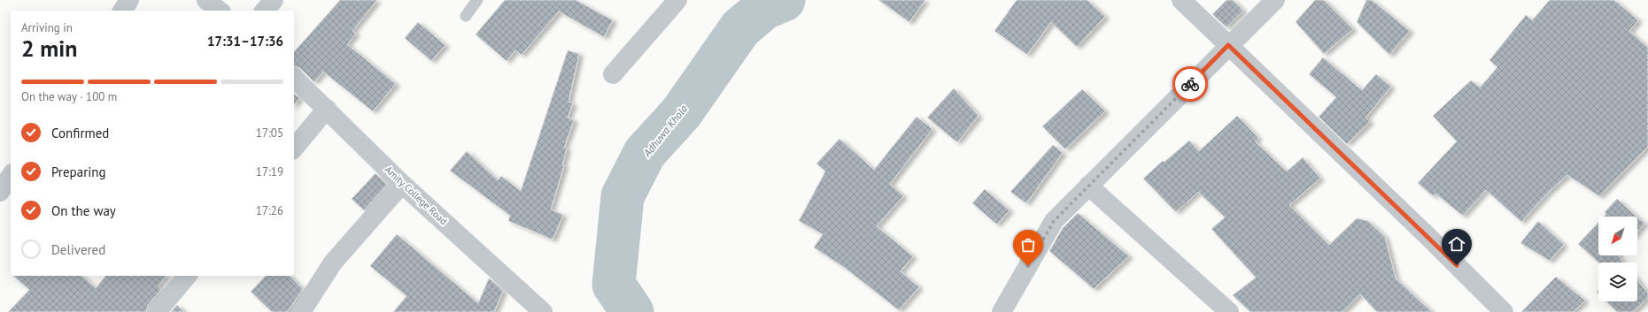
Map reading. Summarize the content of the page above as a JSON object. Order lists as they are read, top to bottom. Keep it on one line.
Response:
{"streets":{"street":["Amity College Road"]},"water":["Adhuwa Khola"],"north":"bottom left","page":{"heading":["2 min","Arriving in","17:31–17:36"],"bar":"On the way · 100 m","list":[["Confirmed","17:05"],["Preparing","17:19"],["On the way","17:26"],"Delivered"]}}
